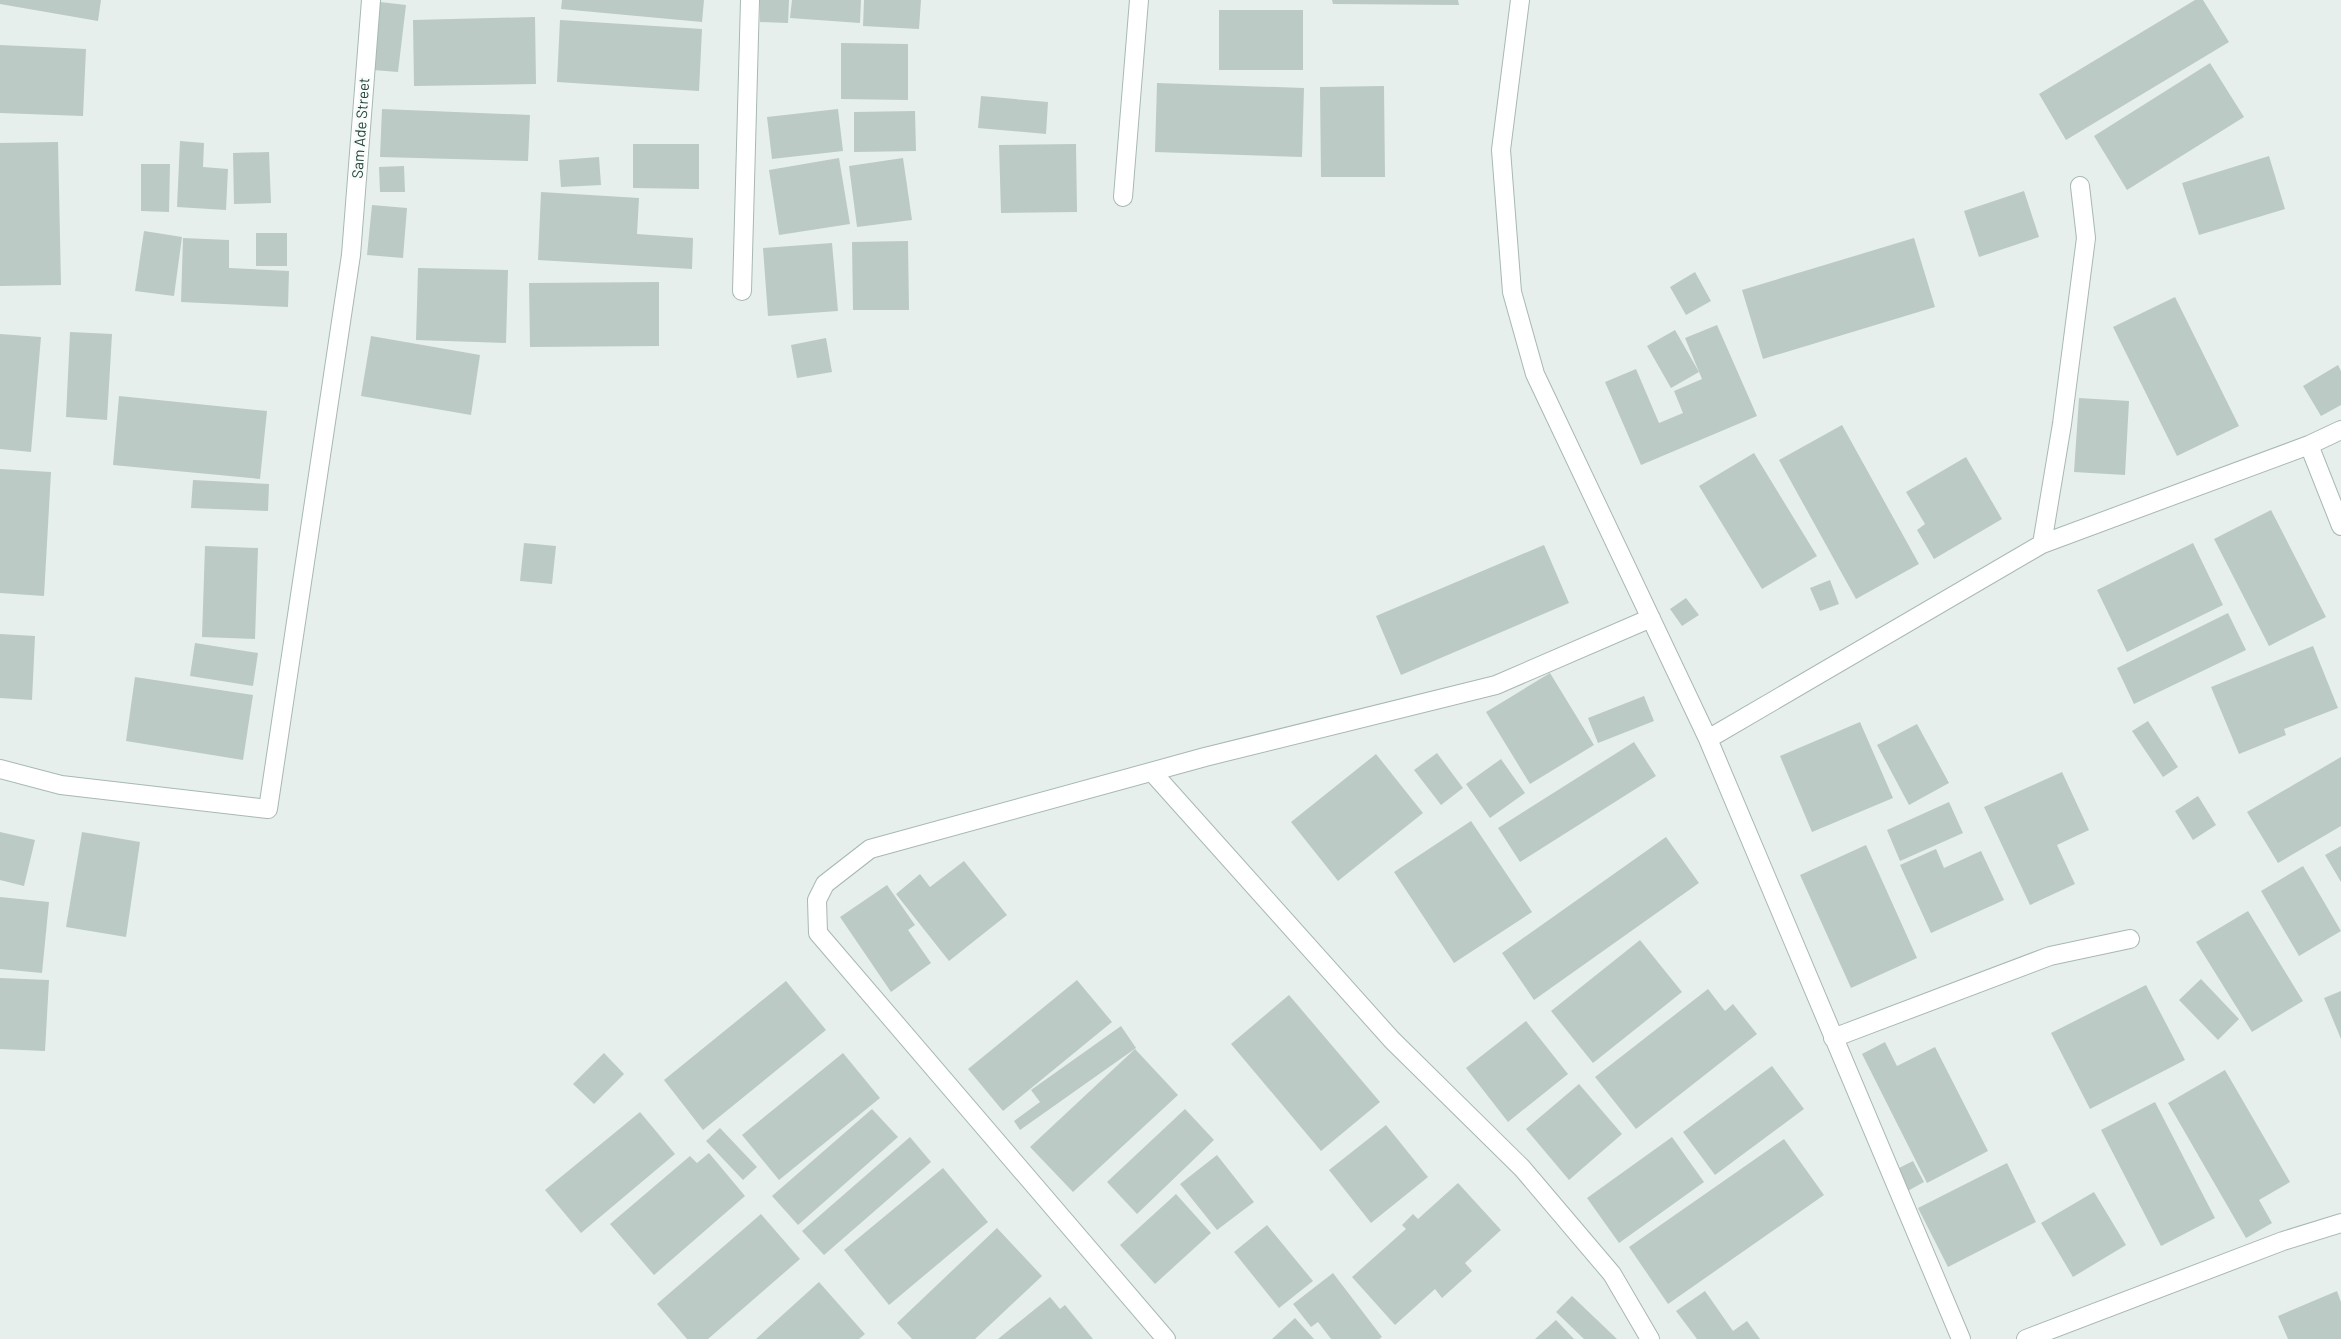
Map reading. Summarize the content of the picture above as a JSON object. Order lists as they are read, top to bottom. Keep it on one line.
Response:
{"streets":{"street":["Sam Ade Street"]}}
